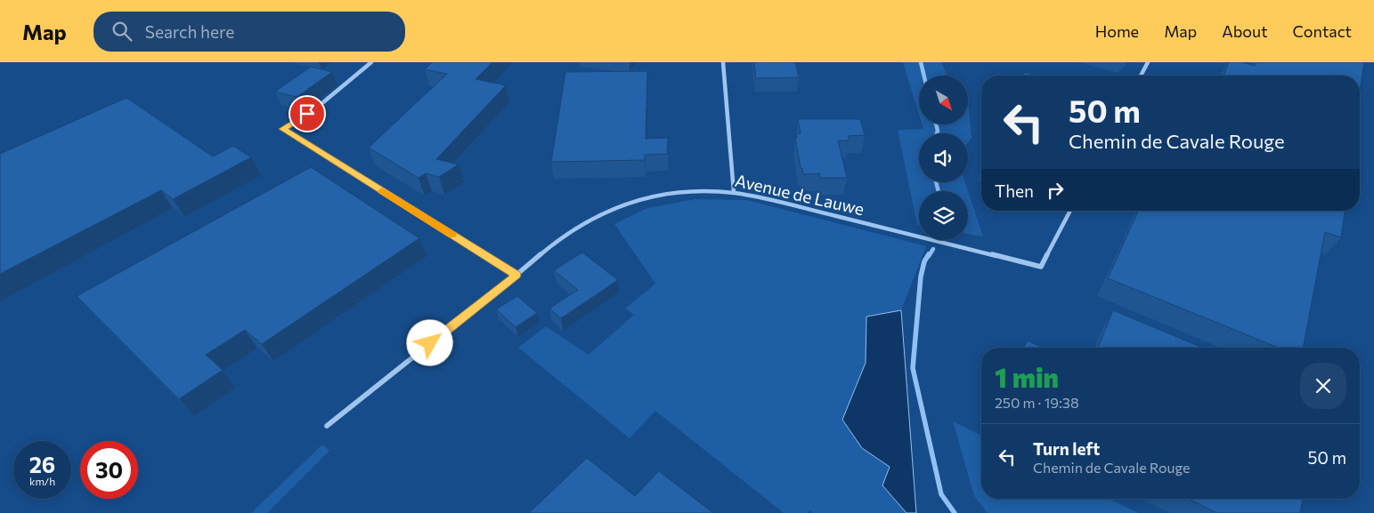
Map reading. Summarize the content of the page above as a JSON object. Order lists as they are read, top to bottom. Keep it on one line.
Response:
{"streets":{"street":["Avenue de Lauwe"]},"north":"bottom right","page":{"header":"Map","search":"Search here","nav":["Home","Map","About","Contact"],"turn":["50 m","Chemin de Cavale Rouge"],"then":"Then","heading":["1 min","250 m · 19:38"],"list":[{"name":"Turn left","note":"Chemin de Cavale Rouge","value":"50 m"}],"speed":"26 km/h","limit":"30"}}
